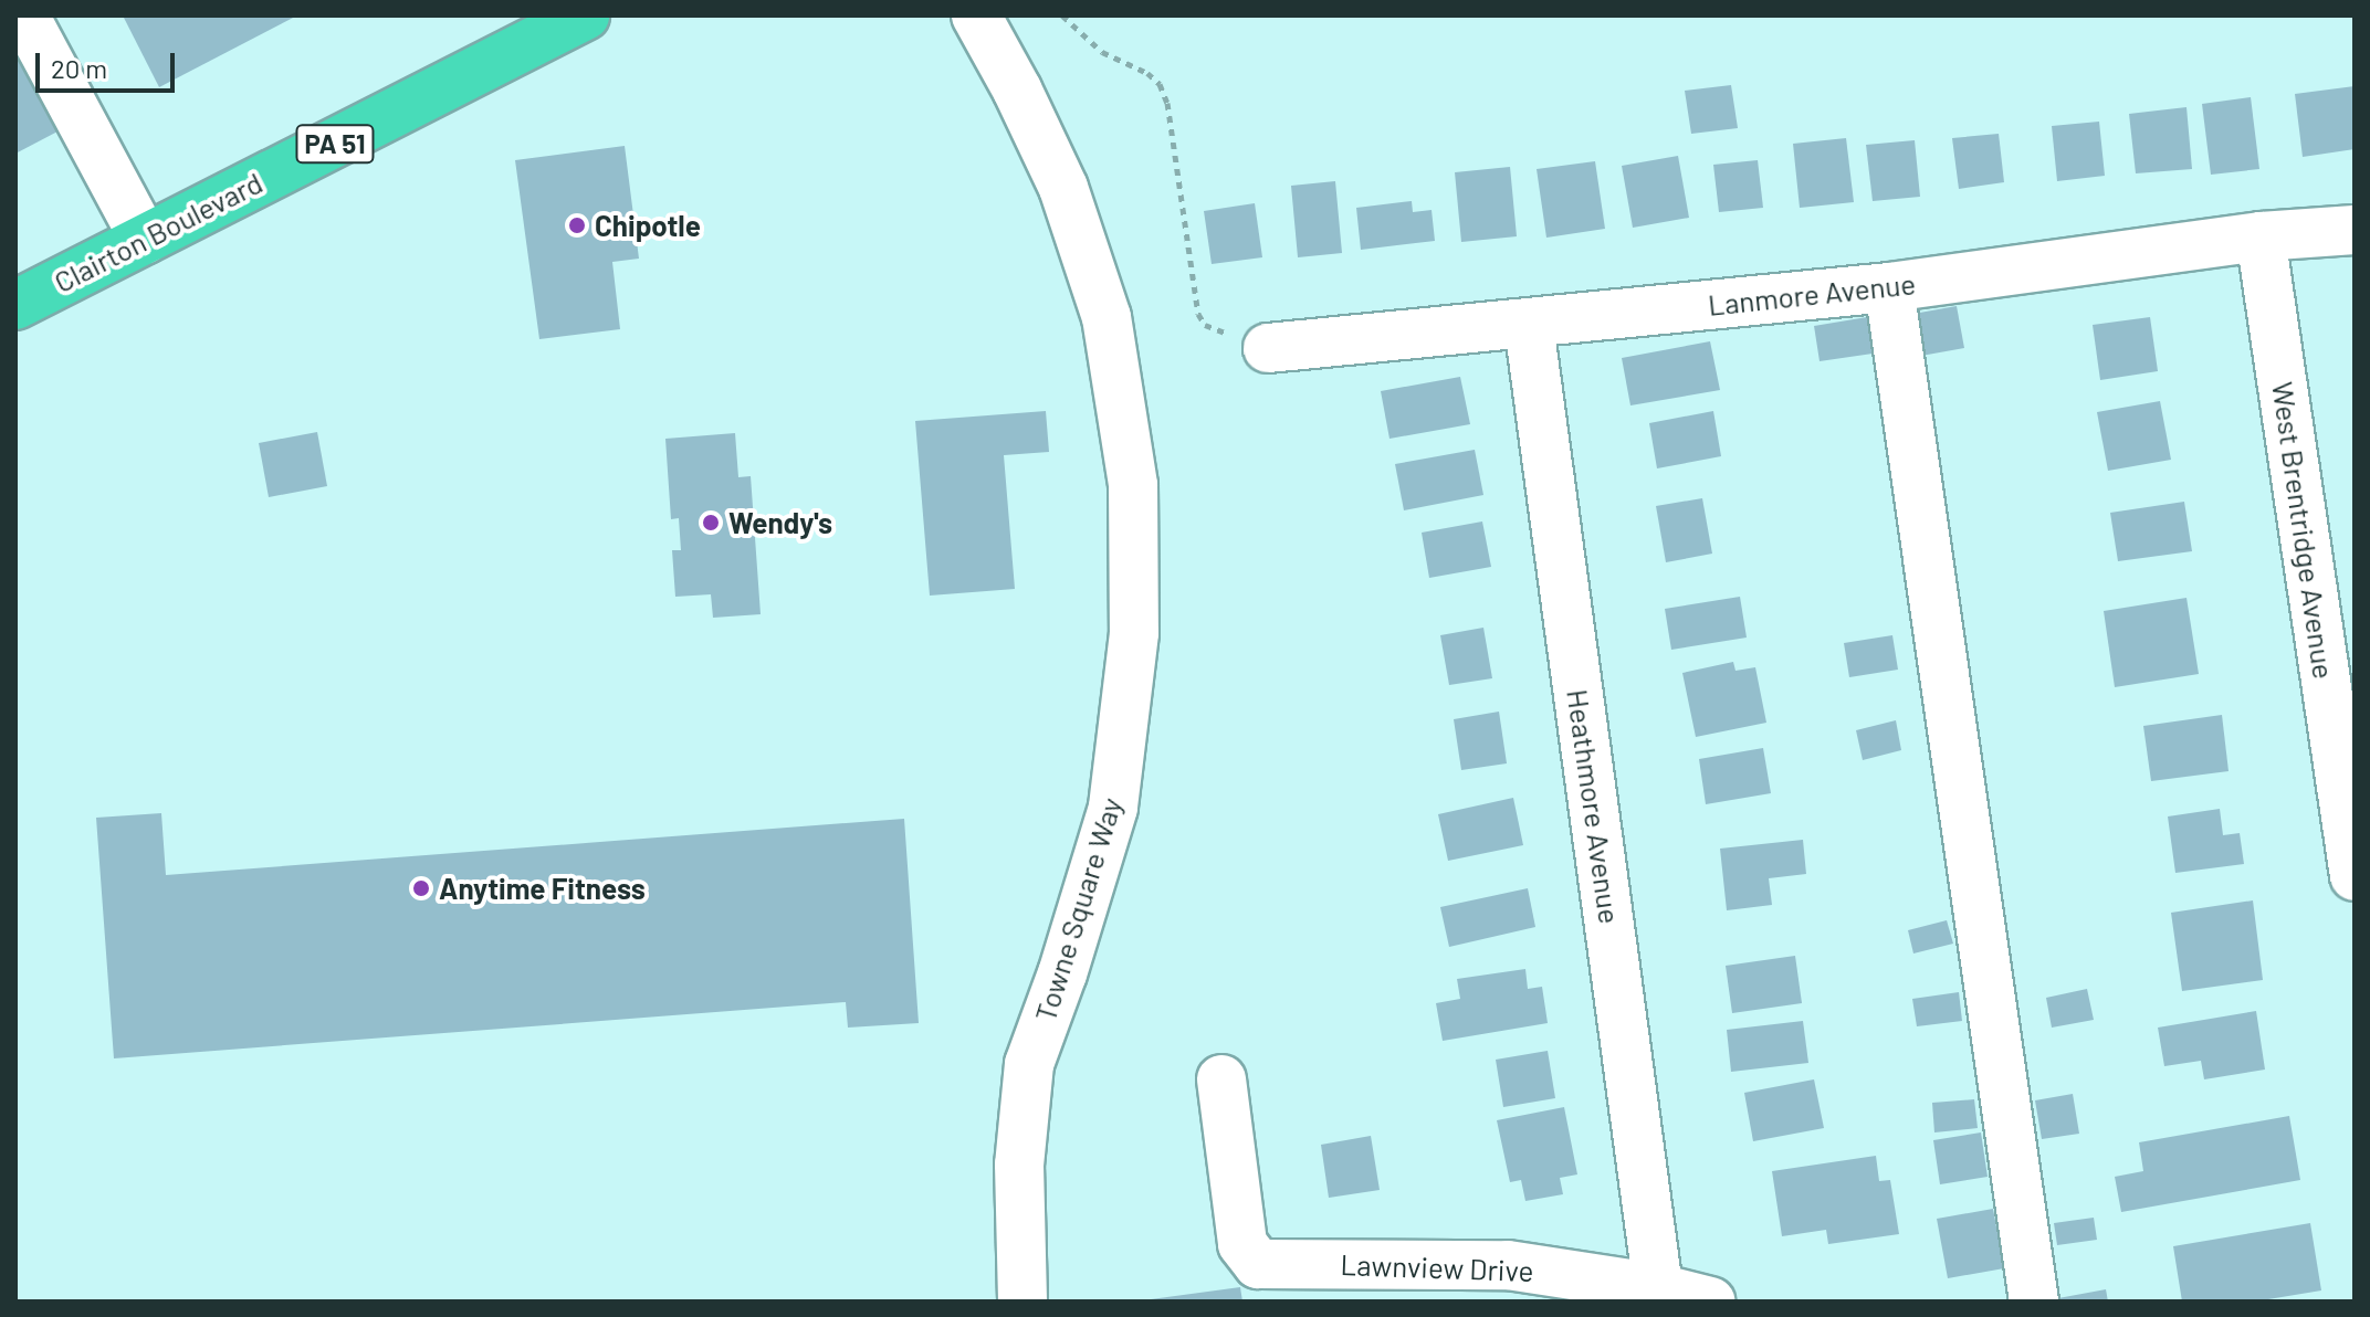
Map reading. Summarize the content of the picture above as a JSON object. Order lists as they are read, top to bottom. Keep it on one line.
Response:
{"streets":{"highway":["PA 51","Clairton Boulevard"],"street":["Lanmore Avenue","West Brentridge Avenue","Heathmore Avenue","Towne Square Way","Lawnview Drive"]},"crossings":[["Lanmore Avenue","West Brentridge Avenue"],["Lanmore Avenue","Heathmore Avenue"],["Heathmore Avenue","Lawnview Drive"]],"places":["Chipotle","Wendy's","Anytime Fitness"],"scale_bar":"20 m"}
